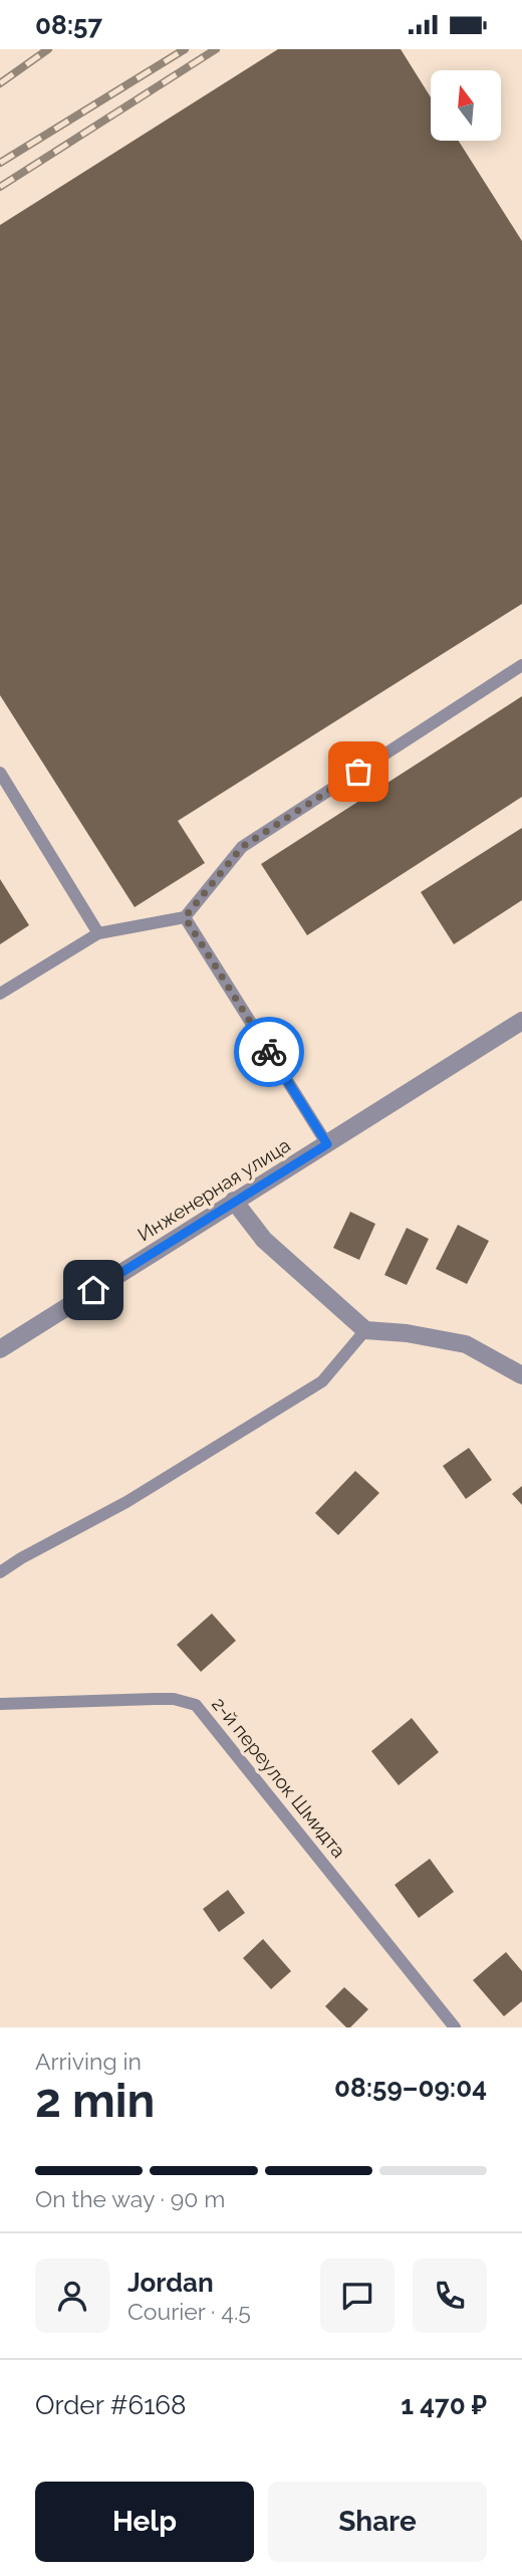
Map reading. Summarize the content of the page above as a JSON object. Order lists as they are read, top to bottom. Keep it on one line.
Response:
{"streets":{"street":["Инженерная улица"],"lane":["2-й переулок Шмидта"]},"north":"top","page":{"status":"08:57","heading":["2 min","Arriving in","08:59–09:04"],"panel":["Jordan","Courier · 4.5","Order #6168","1 470 ₽"],"bar":"On the way · 90 m","buttons":["Help","Share"]}}
